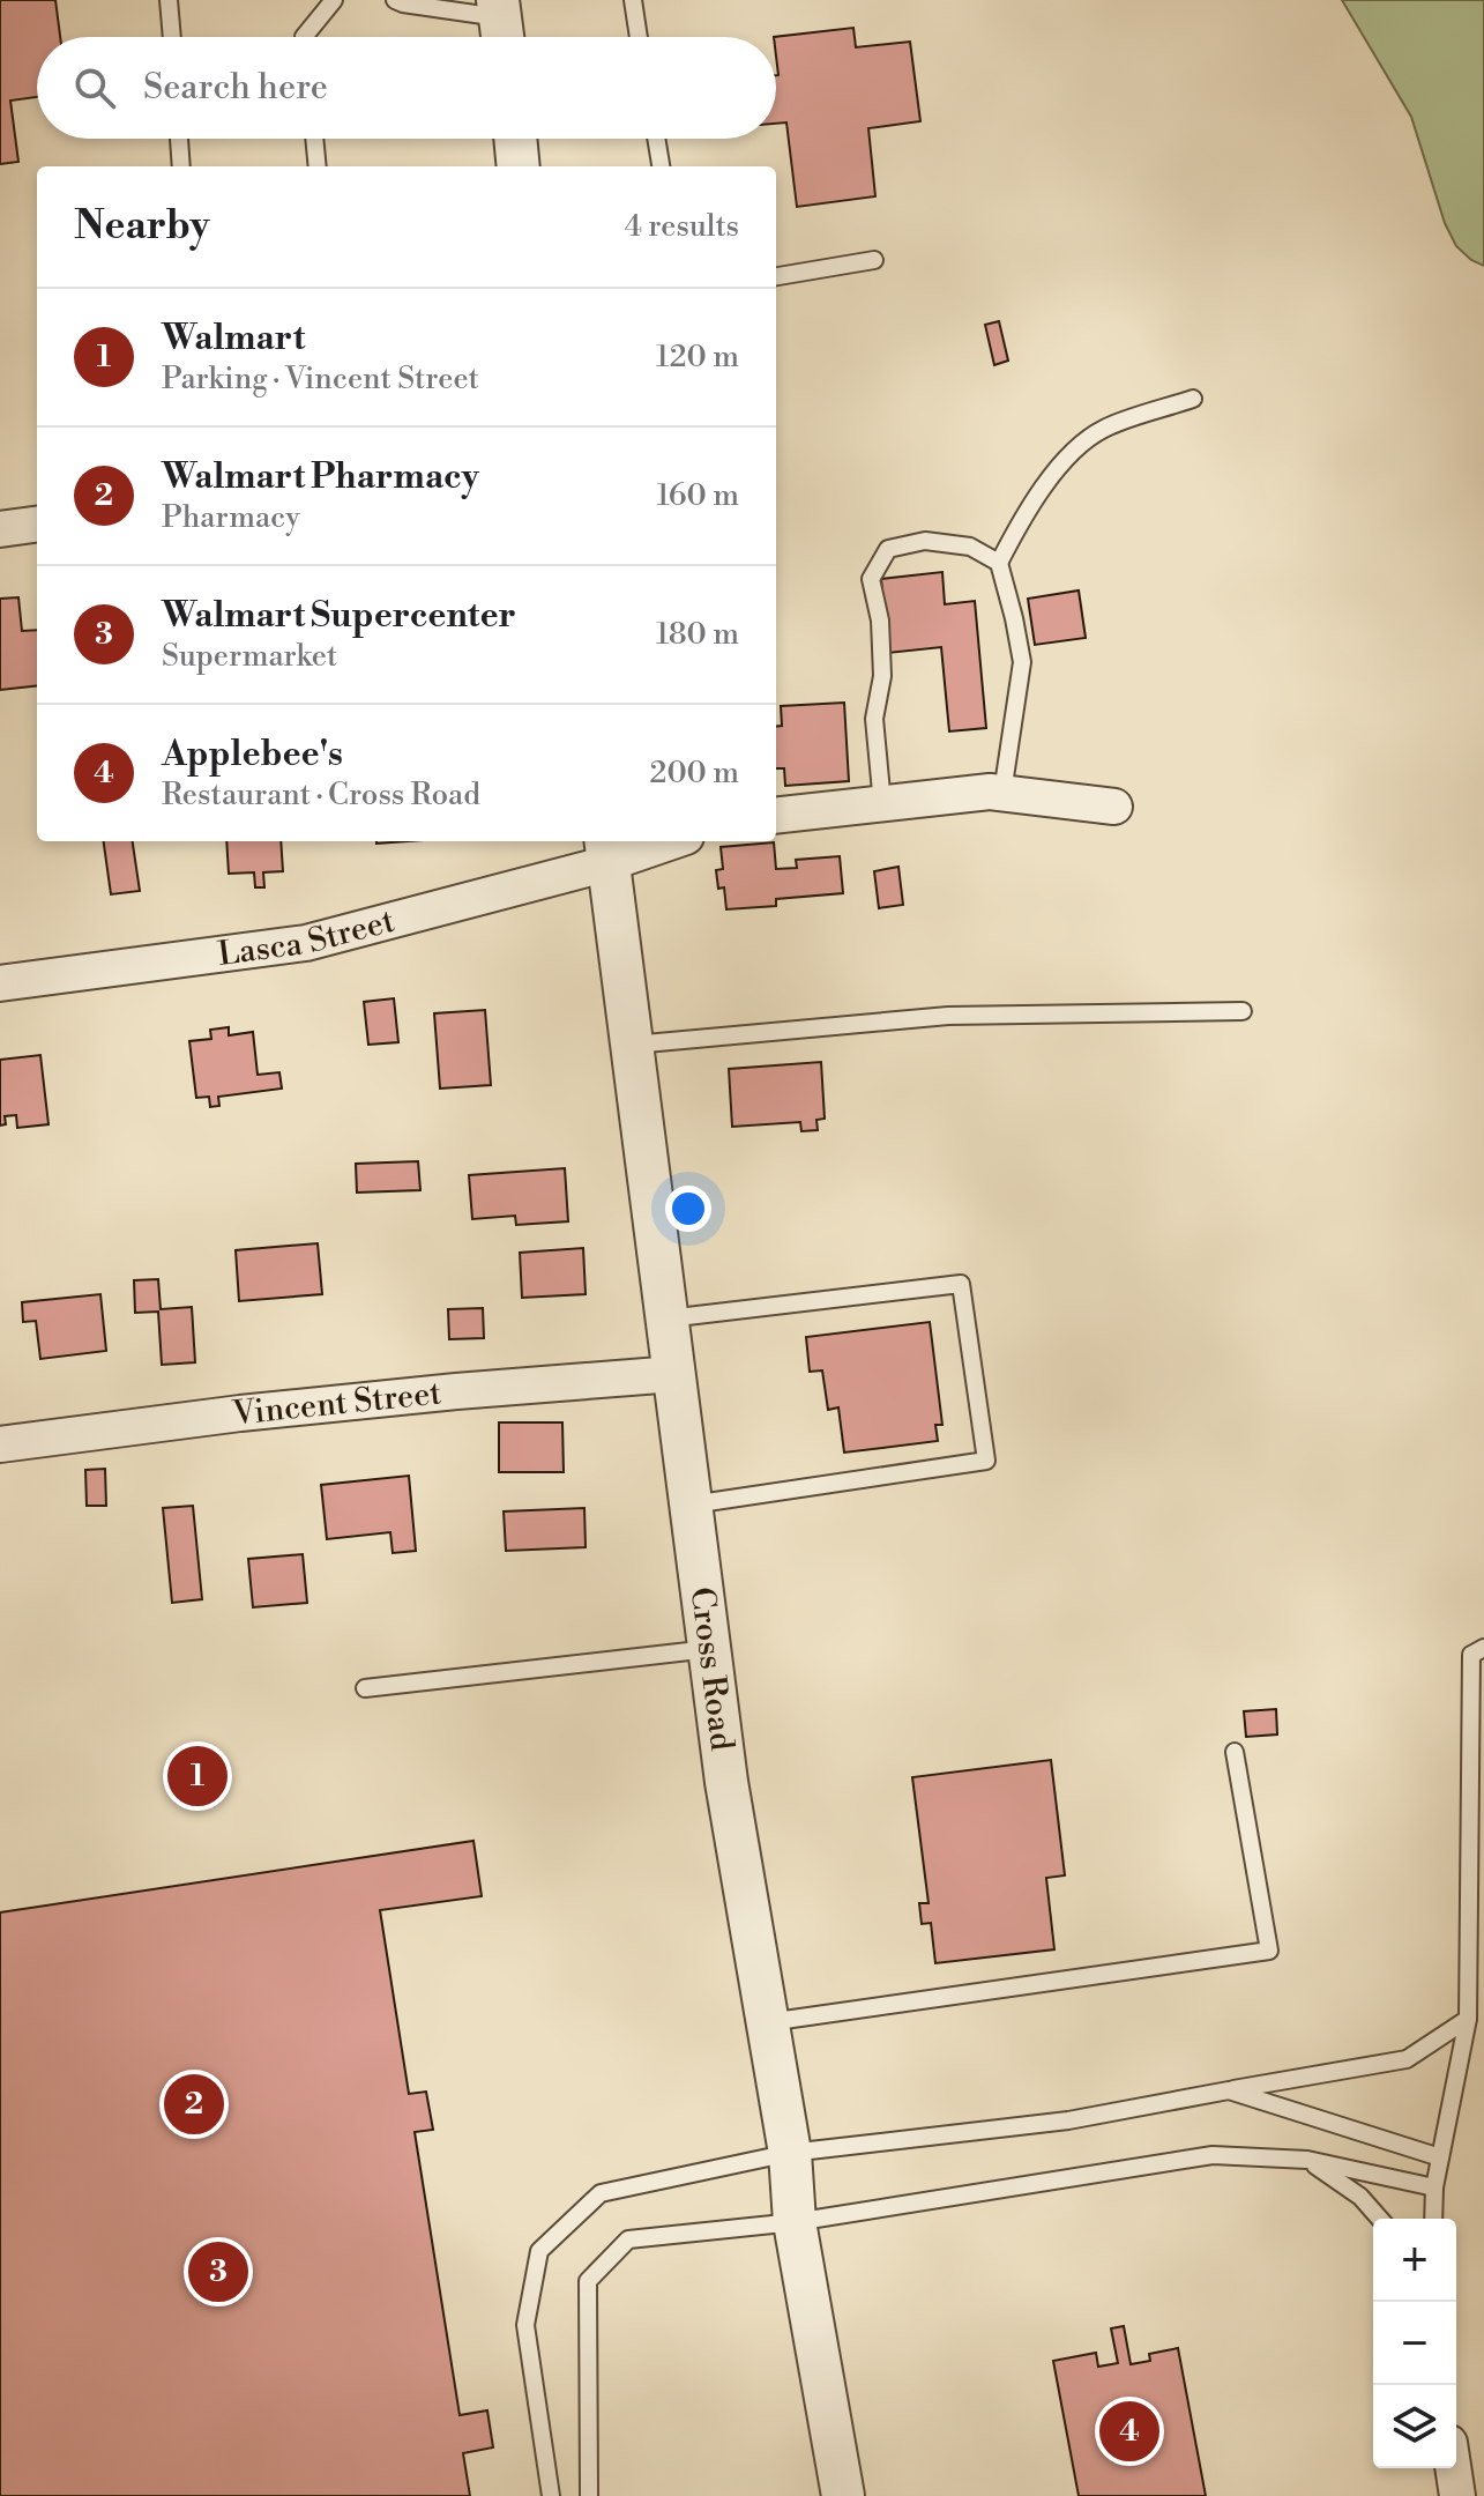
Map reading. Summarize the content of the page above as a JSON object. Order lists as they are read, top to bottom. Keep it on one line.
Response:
{"streets":{"street":["Lasca Street","Vincent Street","Cross Road"]},"crossings":[["Lasca Street","Cross Road"],["Vincent Street","Cross Road"]],"page":{"search":"Search here","heading":["Nearby","4 results"],"list":[{"mark":"1","name":"Walmart","note":"Parking · Vincent Street","value":"120 m"},{"mark":"2","name":"Walmart Pharmacy","note":"Pharmacy","value":"160 m"},{"mark":"3","name":"Walmart Supercenter","note":"Supermarket","value":"180 m"},{"mark":"4","name":"Applebee's","note":"Restaurant · Cross Road","value":"200 m"}],"pins":["1","2","3","4"],"map_buttons":["+","−"]}}
